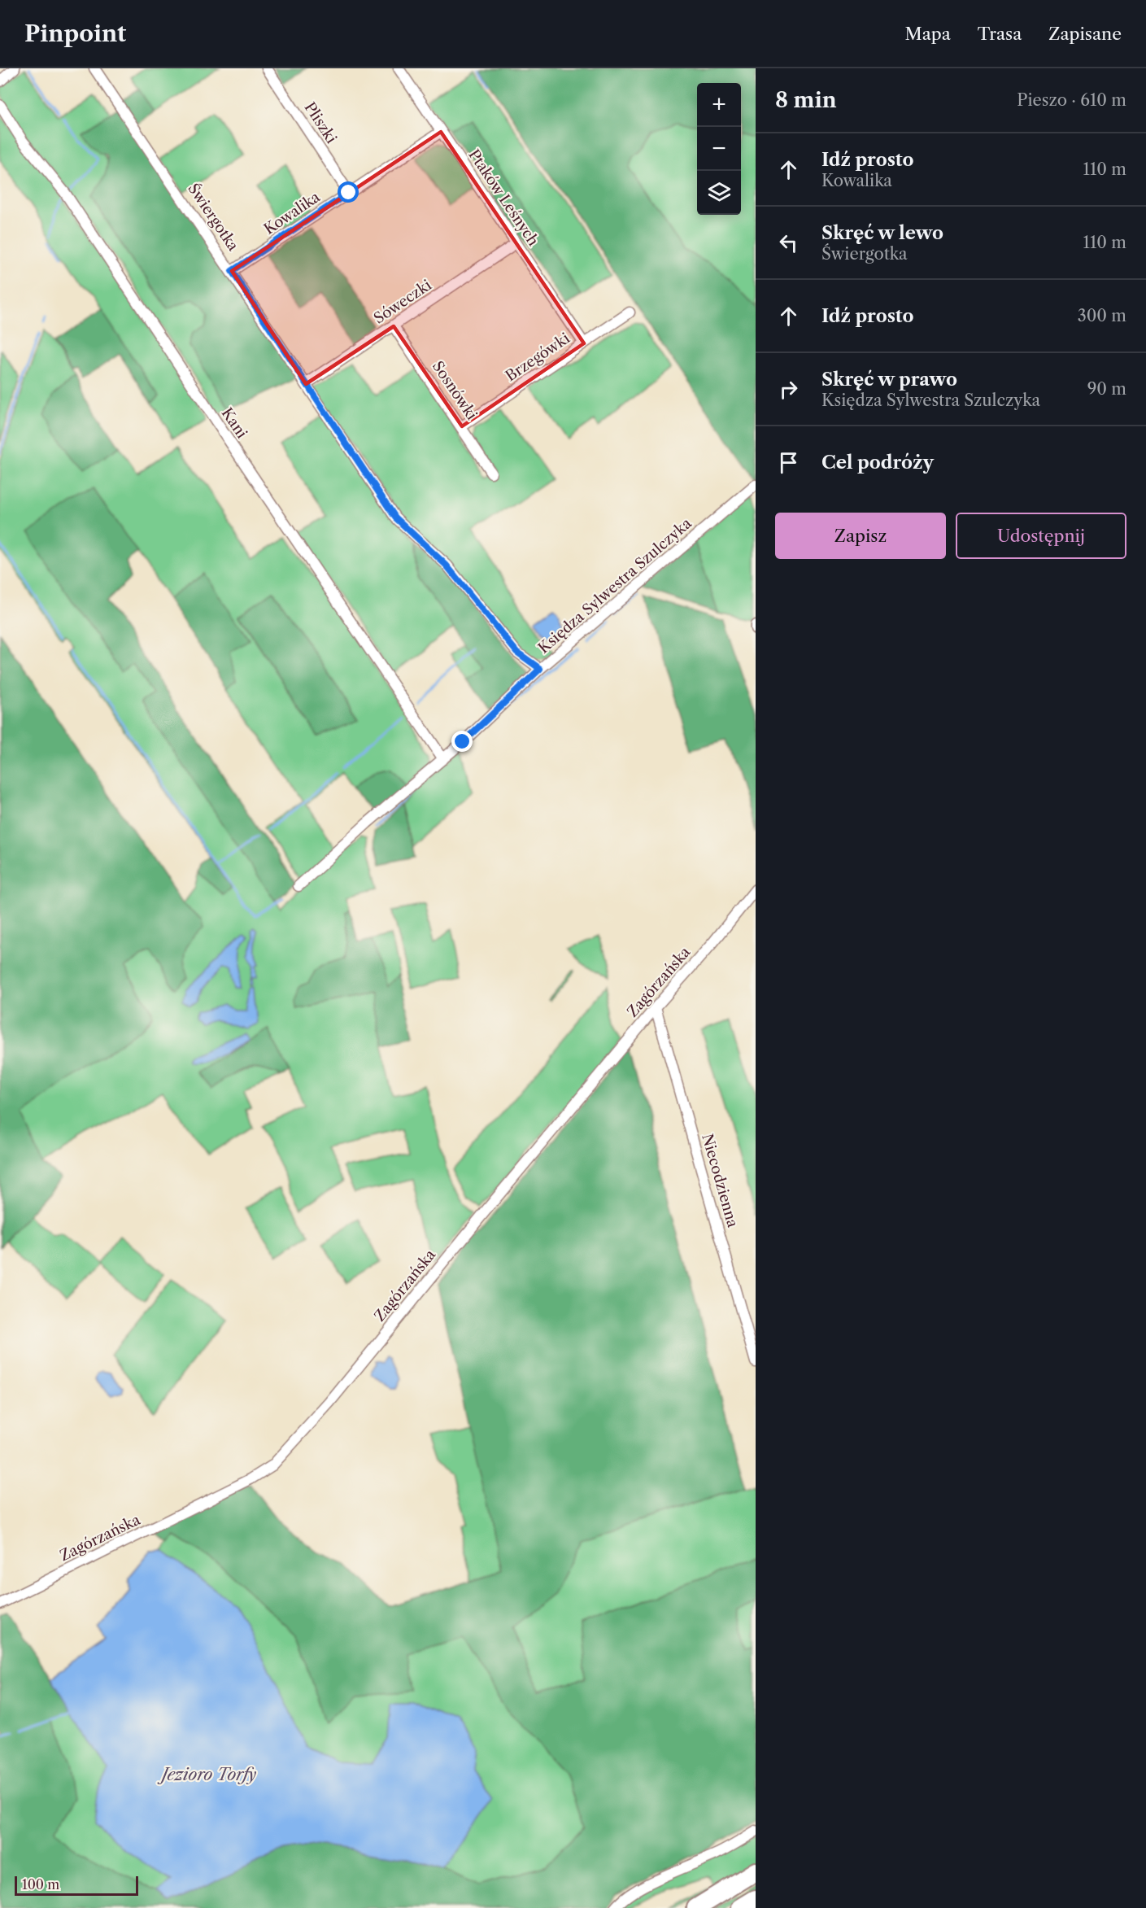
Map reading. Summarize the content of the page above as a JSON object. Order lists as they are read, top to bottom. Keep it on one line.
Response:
{"streets":{"street":["Pliszki","Ptaków Leśnych","Kowalika","Świergotka","Sóweczki","Brzegówki","Sosnówki","Kani","Księdza Sylwestra Szulczyka","Zagórzańska","Niecodzienna"]},"crossings":[["Pliszki","Kowalika"],["Ptaków Leśnych","Kowalika"],["Ptaków Leśnych","Sóweczki"],["Ptaków Leśnych","Brzegówki"],["Kowalika","Świergotka"],["Świergotka","Sóweczki"],["Świergotka","Księdza Sylwestra Szulczyka"],["Sóweczki","Sosnówki"],["Brzegówki","Sosnówki"],["Kani","Księdza Sylwestra Szulczyka"],["Zagórzańska","Niecodzienna"]],"water":["Jezioro Torfy"],"scale_bar":"100 m","page":{"header":"Pinpoint","nav":["Mapa","Trasa","Zapisane"],"heading":["8 min","Pieszo · 610 m"],"map_buttons":["+","−"],"list":[["Idź prosto","Kowalika","110 m"],["Skręć w lewo","Świergotka","110 m"],["Idź prosto","300 m"],["Skręć w prawo","Księdza Sylwestra Szulczyka","90 m"],"Cel podróży"],"buttons":["Zapisz","Udostępnij"],"scale":"100 m"}}
